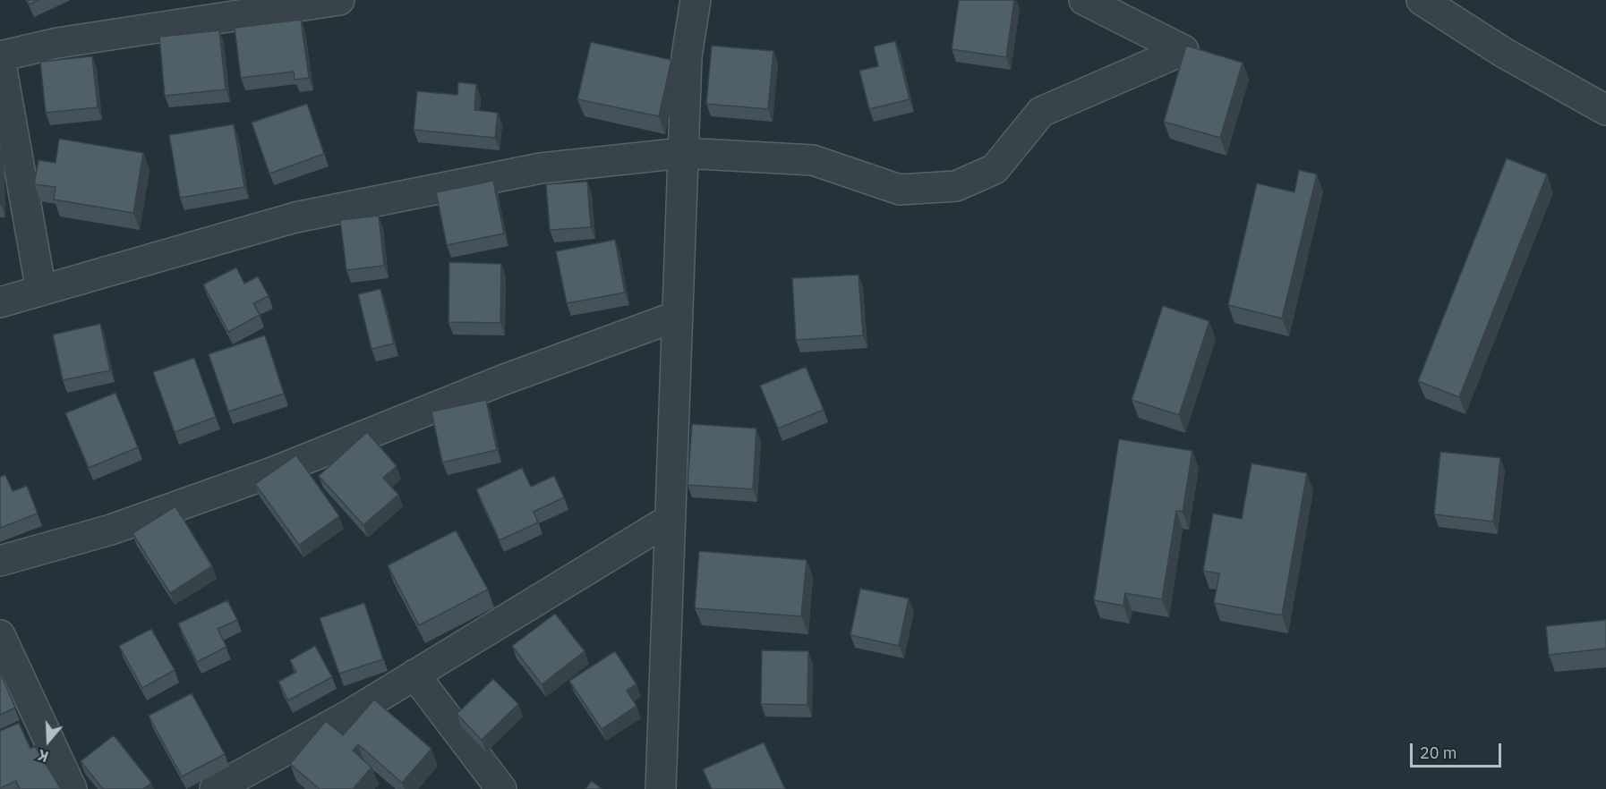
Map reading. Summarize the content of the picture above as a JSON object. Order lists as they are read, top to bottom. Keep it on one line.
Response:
{"scale_bar":"20 m","north":"bottom"}
